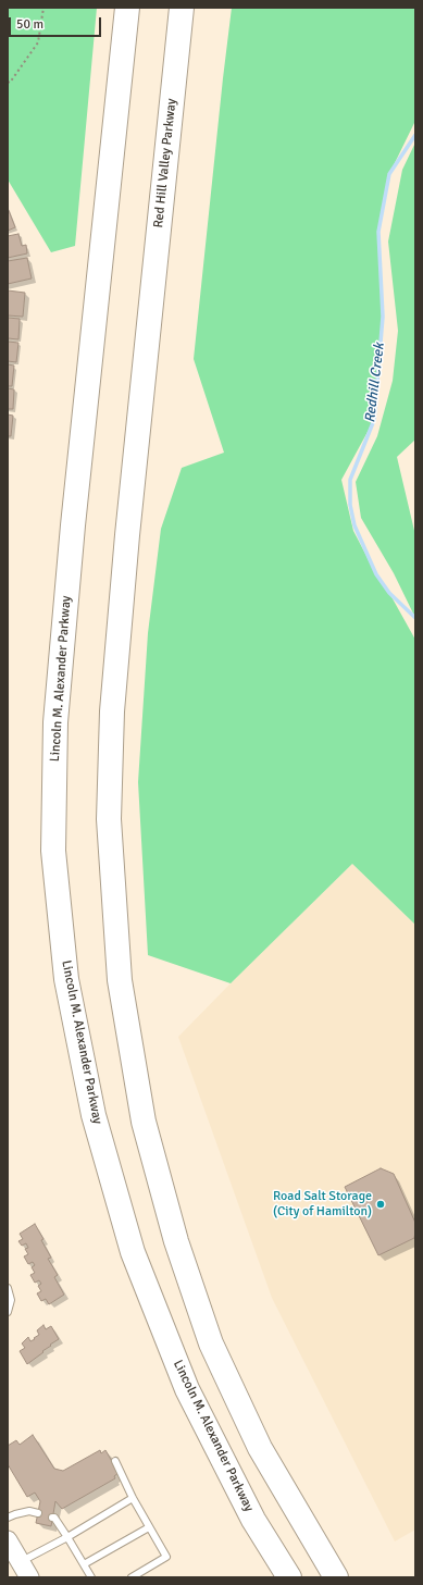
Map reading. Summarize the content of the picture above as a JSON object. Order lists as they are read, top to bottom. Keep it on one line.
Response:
{"streets":{"highway":["Red Hill Valley Parkway","Lincoln M. Alexander Parkway"]},"water":["Redhill Creek"],"places":["Road Salt Storage (City of Hamilton)"],"scale_bar":"50 m"}
